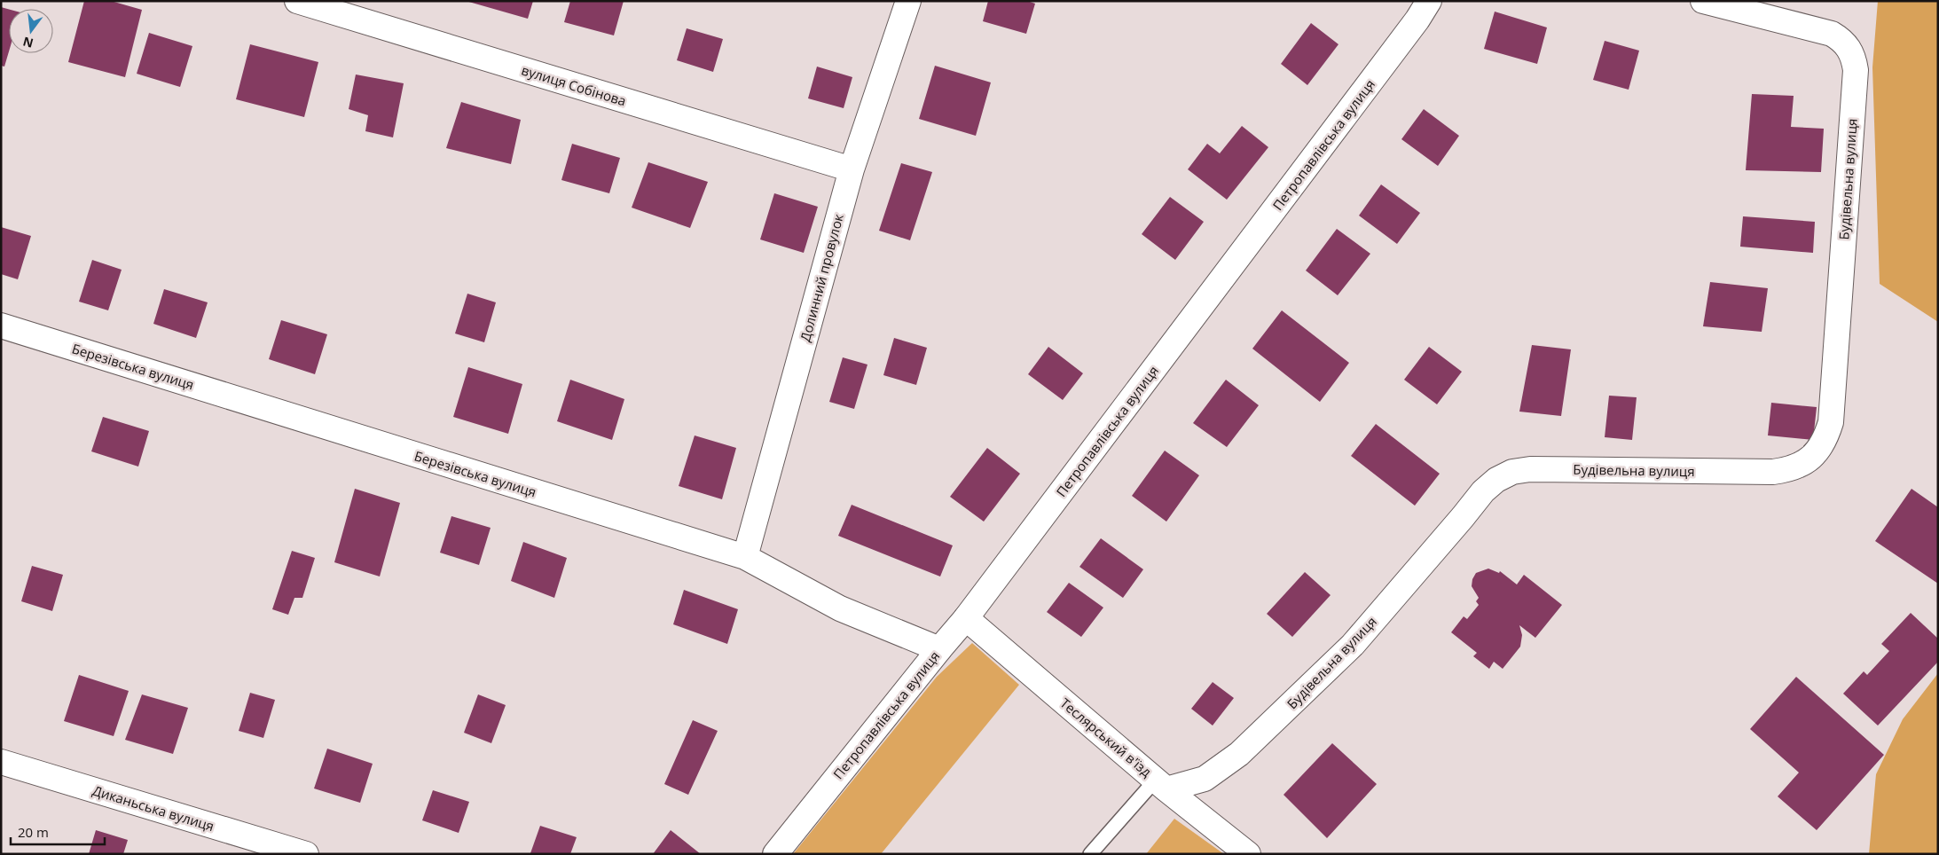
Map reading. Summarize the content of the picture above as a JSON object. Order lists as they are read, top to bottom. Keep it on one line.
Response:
{"streets":{"street":["вулиця Собінова","Петропавлівська вулиця","Будівельна вулиця","Долинний провулок","Березівська вулиця","Теслярський в'їзд","Диканьська вулиця"]},"crossings":[["вулиця Собінова","Долинний провулок"],["Петропавлівська вулиця","Березівська вулиця"],["Петропавлівська вулиця","Теслярський в'їзд"],["Будівельна вулиця","Теслярський в'їзд"],["Долинний провулок","Березівська вулиця"]],"scale_bar":"20 m","north":"bottom"}
